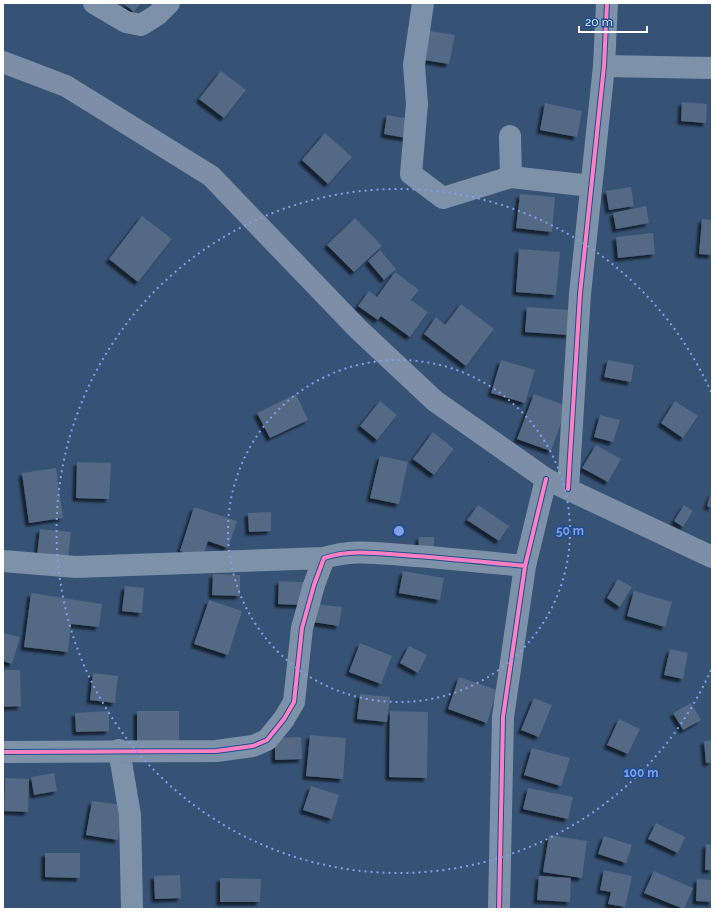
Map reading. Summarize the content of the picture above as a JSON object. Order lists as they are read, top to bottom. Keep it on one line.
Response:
{"scale_bar":"20 m","rings":["50 m","100 m"]}
